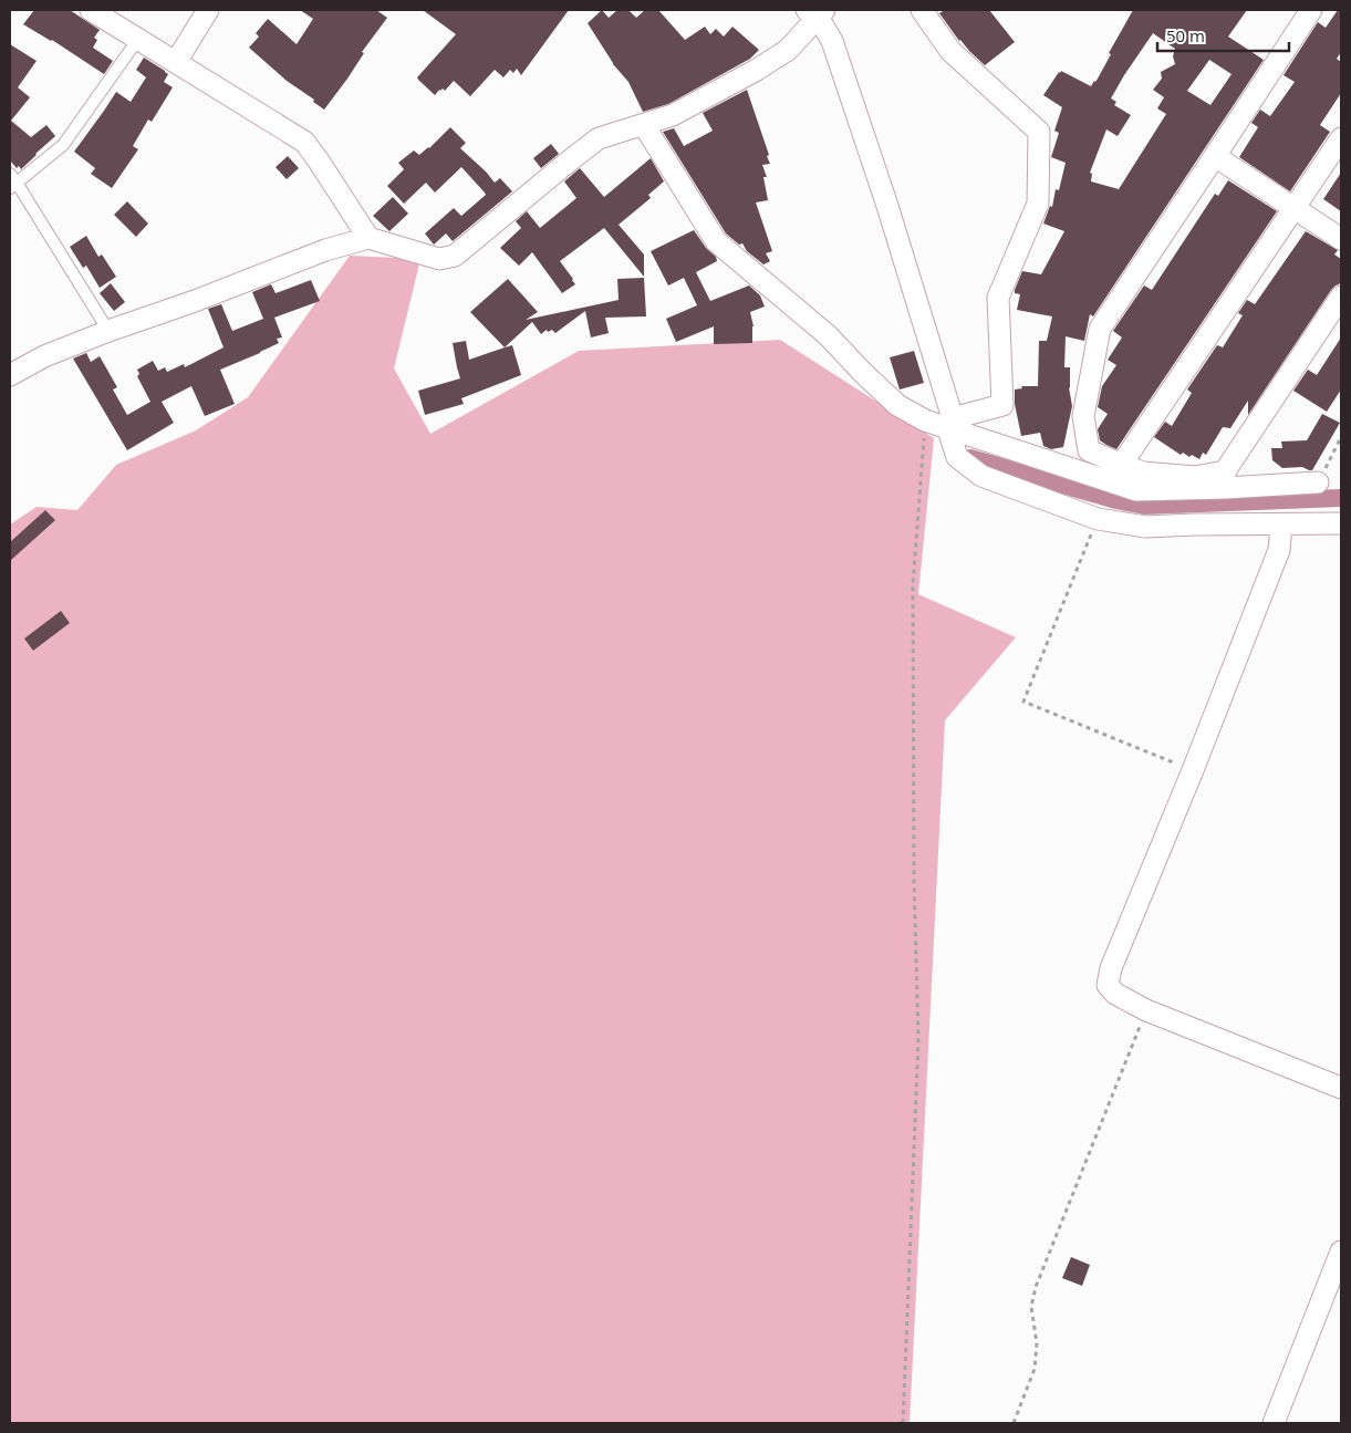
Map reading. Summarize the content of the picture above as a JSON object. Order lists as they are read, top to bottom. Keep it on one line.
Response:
{"scale_bar":"50 m"}
